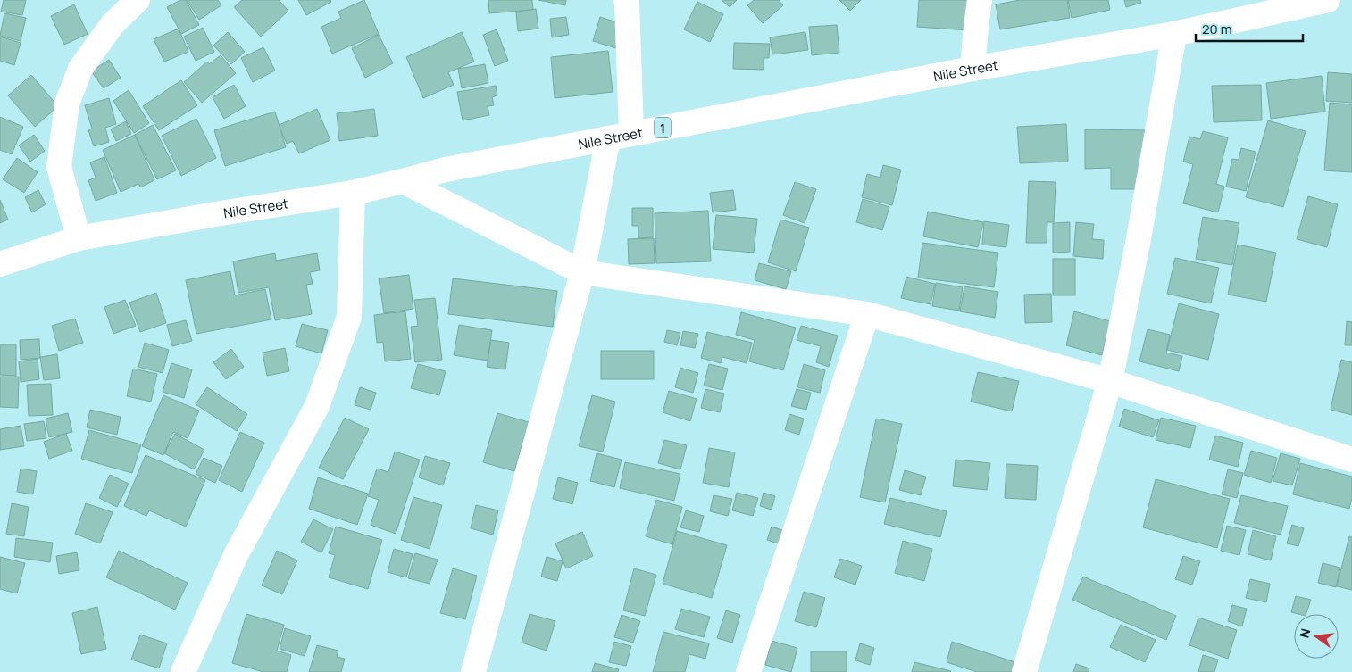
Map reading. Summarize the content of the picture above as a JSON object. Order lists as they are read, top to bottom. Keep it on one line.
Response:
{"streets":{"street":["Nile Street","1"]},"scale_bar":"20 m","north":"left"}
